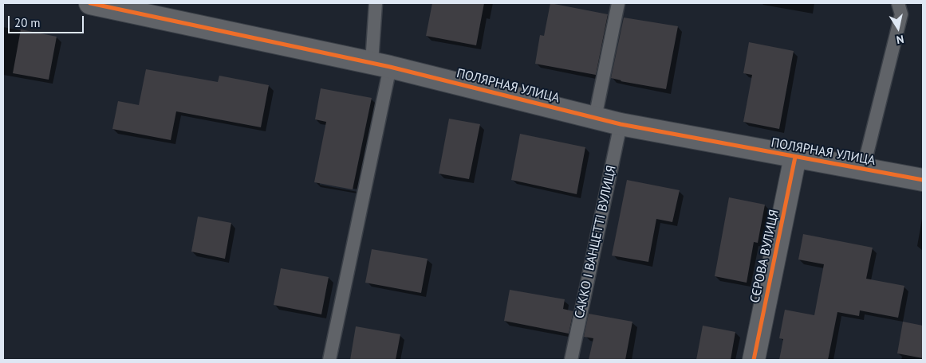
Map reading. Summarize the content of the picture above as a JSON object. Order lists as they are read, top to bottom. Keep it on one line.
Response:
{"streets":{"street":["ПОЛЯРНАЯ УЛИЦА","СЄРОВА ВУЛИЦЯ"],"lane":["САККО І ВАНЦЕТТІ ВУЛИЦЯ"]},"crossings":[["ПОЛЯРНАЯ УЛИЦА","САККО І ВАНЦЕТТІ ВУЛИЦЯ"],["ПОЛЯРНАЯ УЛИЦА","СЄРОВА ВУЛИЦЯ"]],"scale_bar":"20 m","north":"bottom"}
